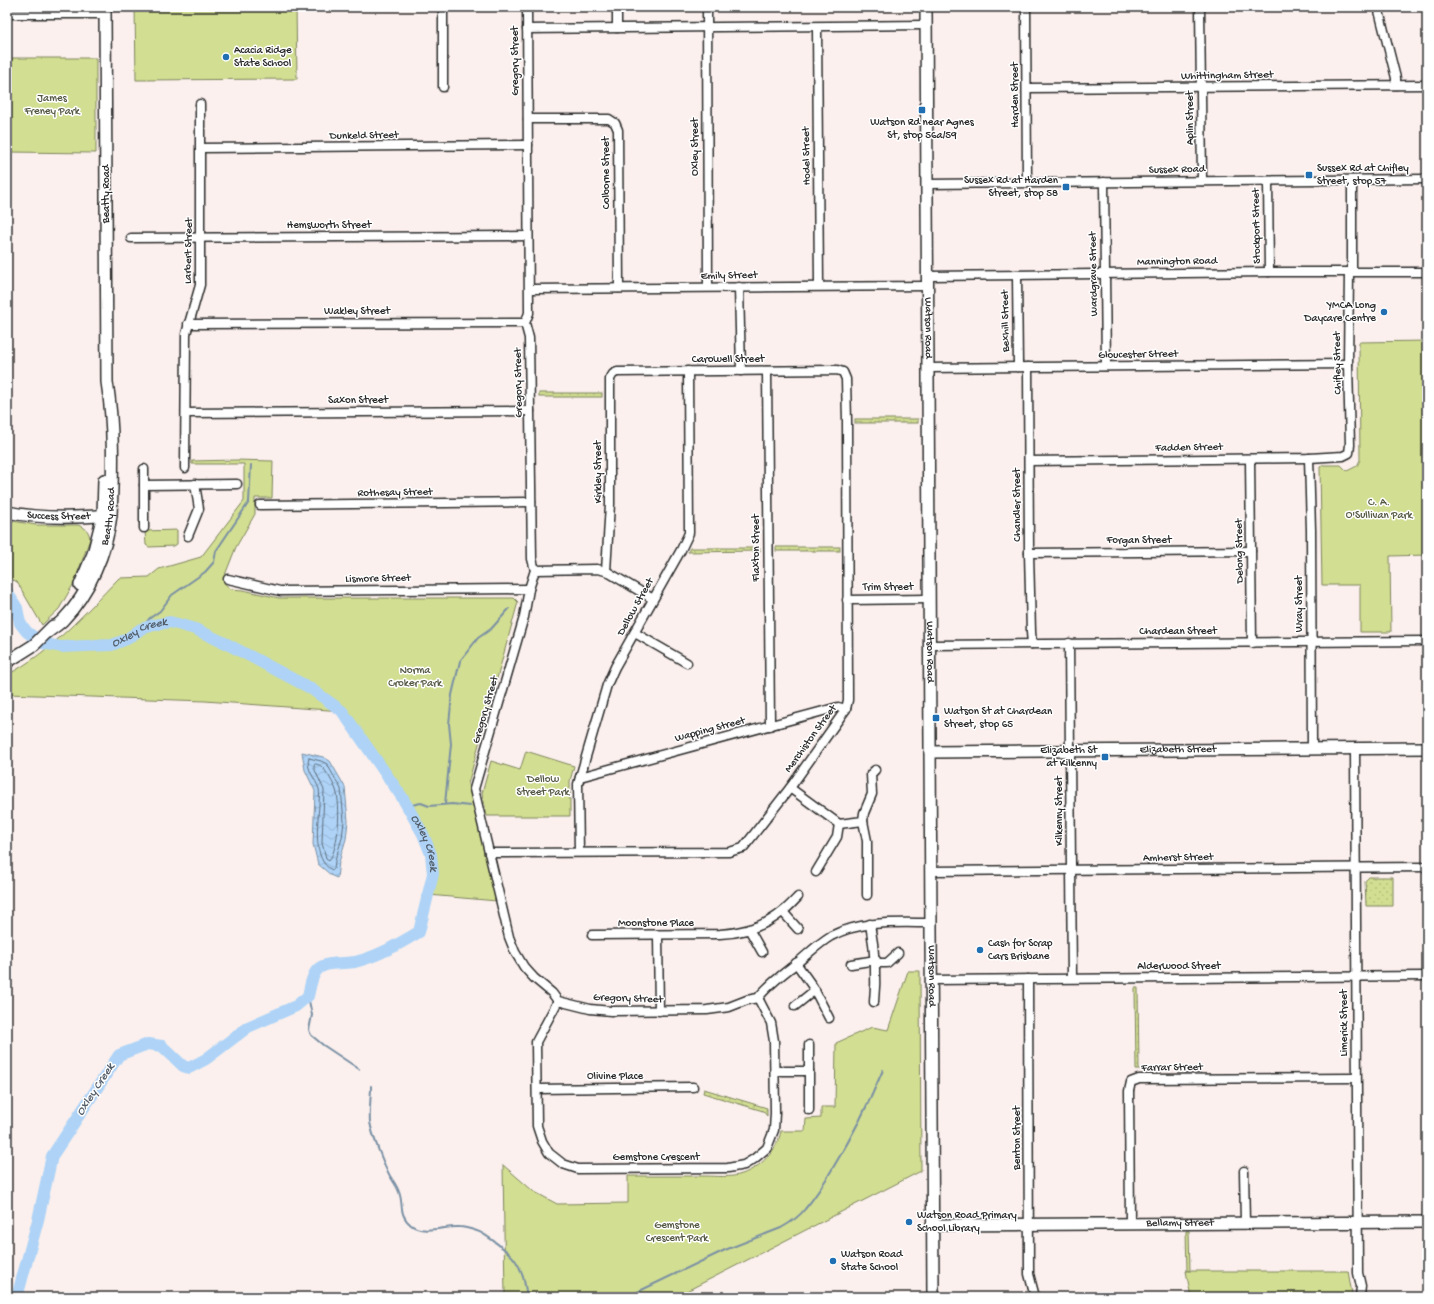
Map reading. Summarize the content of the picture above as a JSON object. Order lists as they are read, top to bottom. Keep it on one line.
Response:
{"streets":{"street":["Gregory Street","Whittingham Street","Harden Street","Aplin Street","Dunkeld Street","Oxley Street","Hodel Street","Sussex Road","Colborne Street","Beatty Road","Hemsworth Street","Stockport Street","Larbert Street","Mannington Road","Wardgrave Street","Emily Street","Wakley Street","Bexhill Street","Watson Road","Gloucester Street","Carowell Street","Chifley Street","Saxon Street","Fadden Street","Kirkley Street","Rothesay Street","Chandler Street","Success Street","Forgan Street","Flaxton Street","Delong Street","Lismore Street","Trim Street","Wray Street","Dellow Street","Chardean Street","Wapping Street","Merchiston Street","Elizabeth Street","Kilkenny Street","Amherst Street","Moonstone Place","Alderwood Street","Limerick Street","Farrar Street","Olivine Place","Benton Street","Gemstone Crescent","Bellamy Street"]},"crossings":[["Gregory Street","Dunkeld Street"],["Gregory Street","Colborne Street"],["Gregory Street","Hemsworth Street"],["Gregory Street","Emily Street"],["Gregory Street","Wakley Street"],["Gregory Street","Saxon Street"],["Gregory Street","Rothesay Street"],["Gregory Street","Lismore Street"],["Gregory Street","Merchiston Street"],["Gregory Street","Gemstone Crescent"],["Whittingham Street","Harden Street"],["Whittingham Street","Aplin Street"],["Harden Street","Sussex Road"],["Aplin Street","Sussex Road"],["Dunkeld Street","Larbert Street"],["Oxley Street","Emily Street"],["Hodel Street","Emily Street"],["Sussex Road","Stockport Street"],["Sussex Road","Wardgrave Street"],["Sussex Road","Watson Road"],["Sussex Road","Chifley Street"],["Colborne Street","Emily Street"],["Beatty Road","Success Street"],["Hemsworth Street","Larbert Street"],["Stockport Street","Mannington Road"],["Larbert Street","Wakley Street"],["Larbert Street","Saxon Street"],["Mannington Road","Wardgrave Street"],["Mannington Road","Emily Street"],["Mannington Road","Bexhill Street"],["Mannington Road","Watson Road"],["Mannington Road","Chifley Street"],["Wardgrave Street","Gloucester Street"],["Emily Street","Watson Road"],["Bexhill Street","Gloucester Street"],["Watson Road","Gloucester Street"],["Watson Road","Trim Street"],["Watson Road","Chardean Street"],["Watson Road","Elizabeth Street"],["Watson Road","Amherst Street"],["Watson Road","Alderwood Street"],["Watson Road","Bellamy Street"],["Gloucester Street","Chifley Street"],["Gloucester Street","Chandler Street"],["Carowell Street","Kirkley Street"],["Carowell Street","Flaxton Street"],["Carowell Street","Dellow Street"],["Carowell Street","Merchiston Street"],["Chifley Street","Fadden Street"],["Fadden Street","Chandler Street"],["Fadden Street","Delong Street"],["Fadden Street","Wray Street"],["Chandler Street","Forgan Street"],["Chandler Street","Chardean Street"],["Forgan Street","Delong Street"],["Flaxton Street","Wapping Street"],["Delong Street","Chardean Street"],["Trim Street","Merchiston Street"],["Wray Street","Chardean Street"],["Wray Street","Elizabeth Street"],["Dellow Street","Wapping Street"],["Dellow Street","Merchiston Street"],["Chardean Street","Kilkenny Street"],["Wapping Street","Merchiston Street"],["Elizabeth Street","Kilkenny Street"],["Elizabeth Street","Limerick Street"],["Kilkenny Street","Amherst Street"],["Kilkenny Street","Alderwood Street"],["Amherst Street","Limerick Street"],["Alderwood Street","Limerick Street"],["Alderwood Street","Benton Street"],["Limerick Street","Farrar Street"],["Limerick Street","Bellamy Street"],["Farrar Street","Bellamy Street"],["Olivine Place","Gemstone Crescent"],["Benton Street","Bellamy Street"]],"water":["Oxley Creek"],"parks":["James Freney Park","C. A. O'Sullivan Park","Norma Croker Park","Dellow Street Park","Gemstone Crescent Park"],"places":{"other":["Acacia Ridge State School","YMCA Long Daycare Centre","Cash for Scrap Cars Brisbane","Watson Road Primary School Library","Watson Road State School"],"transit":["Watson Rd near Agnes St, stop 56a/59","Sussex Rd at Chifley Street, stop 57","Sussex Rd at Harden Street, stop 58","Watson St at Chardean Street, stop 65","Elizabeth St at Kilkenny"]}}
